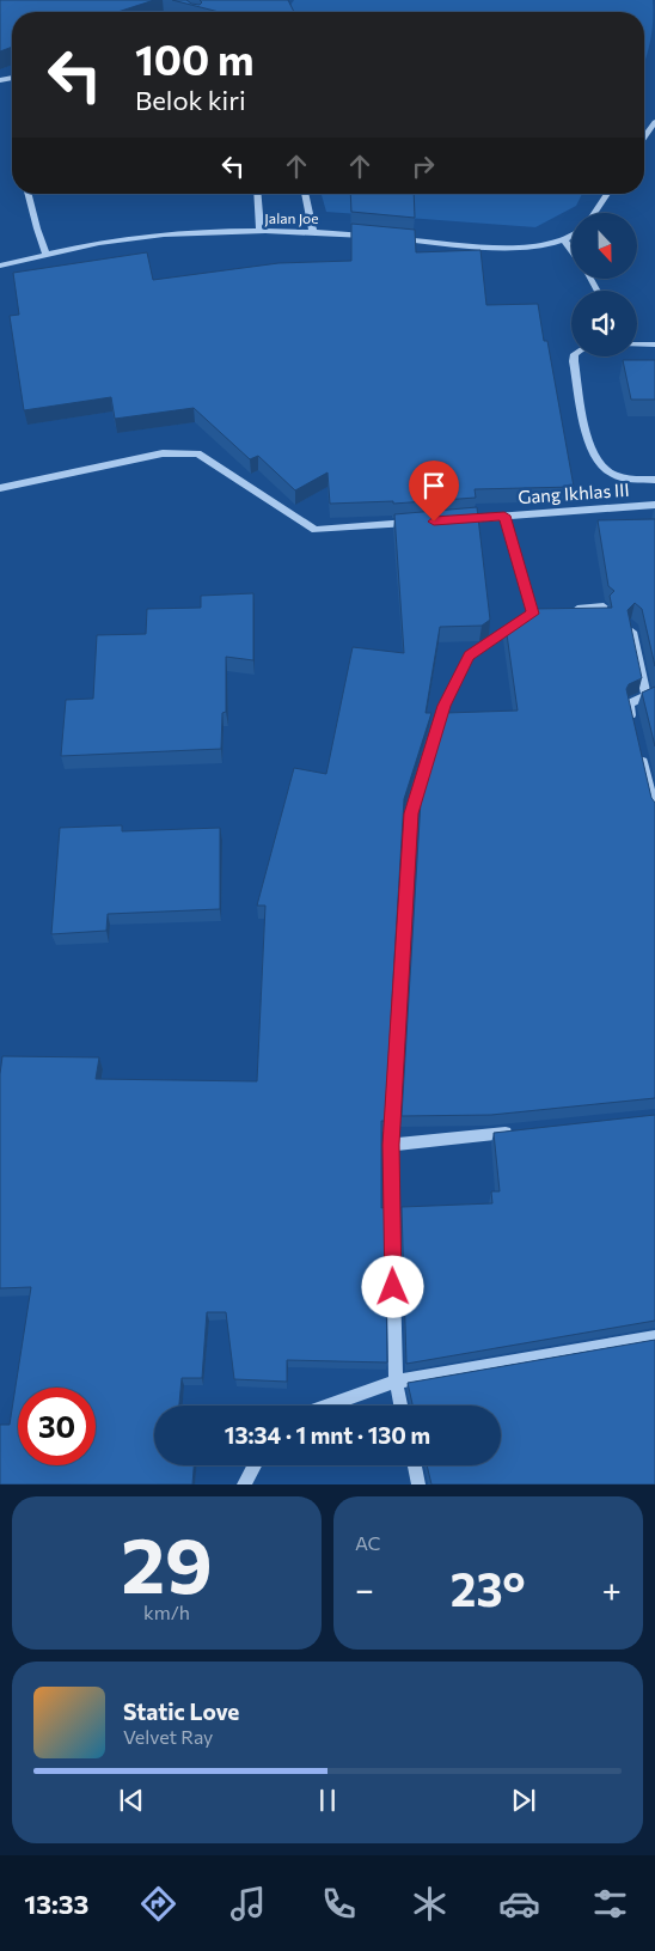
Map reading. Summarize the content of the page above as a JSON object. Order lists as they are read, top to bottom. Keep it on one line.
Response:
{"streets":{"street":["Jalan Joe","Gang Ikhlas III"]},"north":"bottom","page":{"turn":["100 m","Belok kiri"],"limit":"30","trip":"13:34 · 1 mnt · 130 m","tile":[["29","km/h"],"AC"],"heat":["−","23°","+"],"song":["Static Love","Velvet Ray"],"tabs":"13:33"}}
